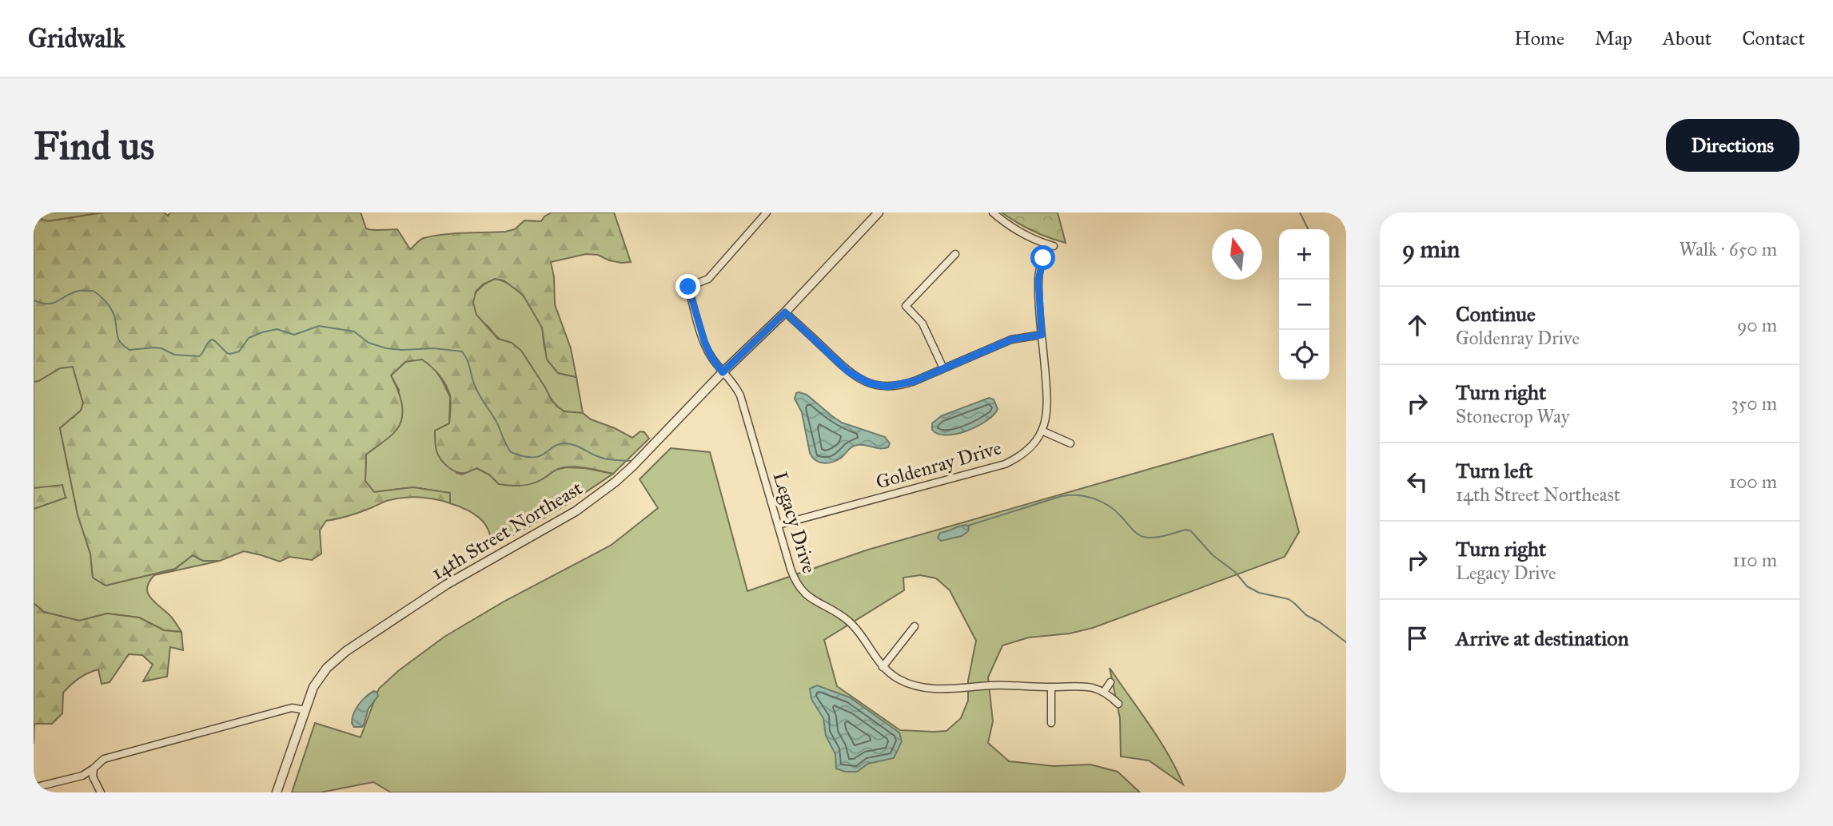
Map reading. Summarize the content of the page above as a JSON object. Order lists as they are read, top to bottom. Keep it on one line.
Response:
{"streets":{"street":["Goldenray Drive","Legacy Drive","14th Street Northeast"]},"crossings":[["Goldenray Drive","Legacy Drive"],["Legacy Drive","14th Street Northeast"]],"north":"top","page":{"header":"Gridwalk","nav":["Home","Map","About","Contact"],"buttons":"Directions","title":"Find us","heading":["9 min","Walk · 650 m"],"map_buttons":["+","−"],"list":[["Continue","Goldenray Drive","90 m"],["Turn right","Stonecrop Way","350 m"],["Turn left","14th Street Northeast","100 m"],["Turn right","Legacy Drive","110 m"],"Arrive at destination"]}}
